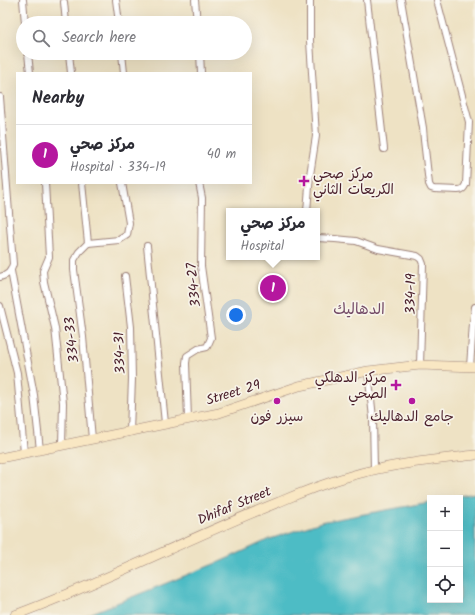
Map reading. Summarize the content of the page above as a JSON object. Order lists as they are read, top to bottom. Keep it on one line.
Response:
{"streets":{"street":["334-27","334-19","334-33","334-31","Street 29","Dhifaf Street"]},"crossings":[["334-27","Street 29"],["334-19","Street 29"],["334-33","Street 29"],["334-31","Street 29"]],"districts":["الدهاليك"],"places":{"health":["مركز صحي الكريعات الثاني","مركز الدهلكي الصحي"],"other":["سيزر فون","جامع الدهاليك"]},"page":{"search":"Search here","heading":"Nearby","list":[{"mark":"1","name":"مركز صحي","note":"Hospital · 334-19","value":"40 m"}],"popup":["مركز صحي","Hospital"],"pins":"1","map_buttons":["+","−"]}}
